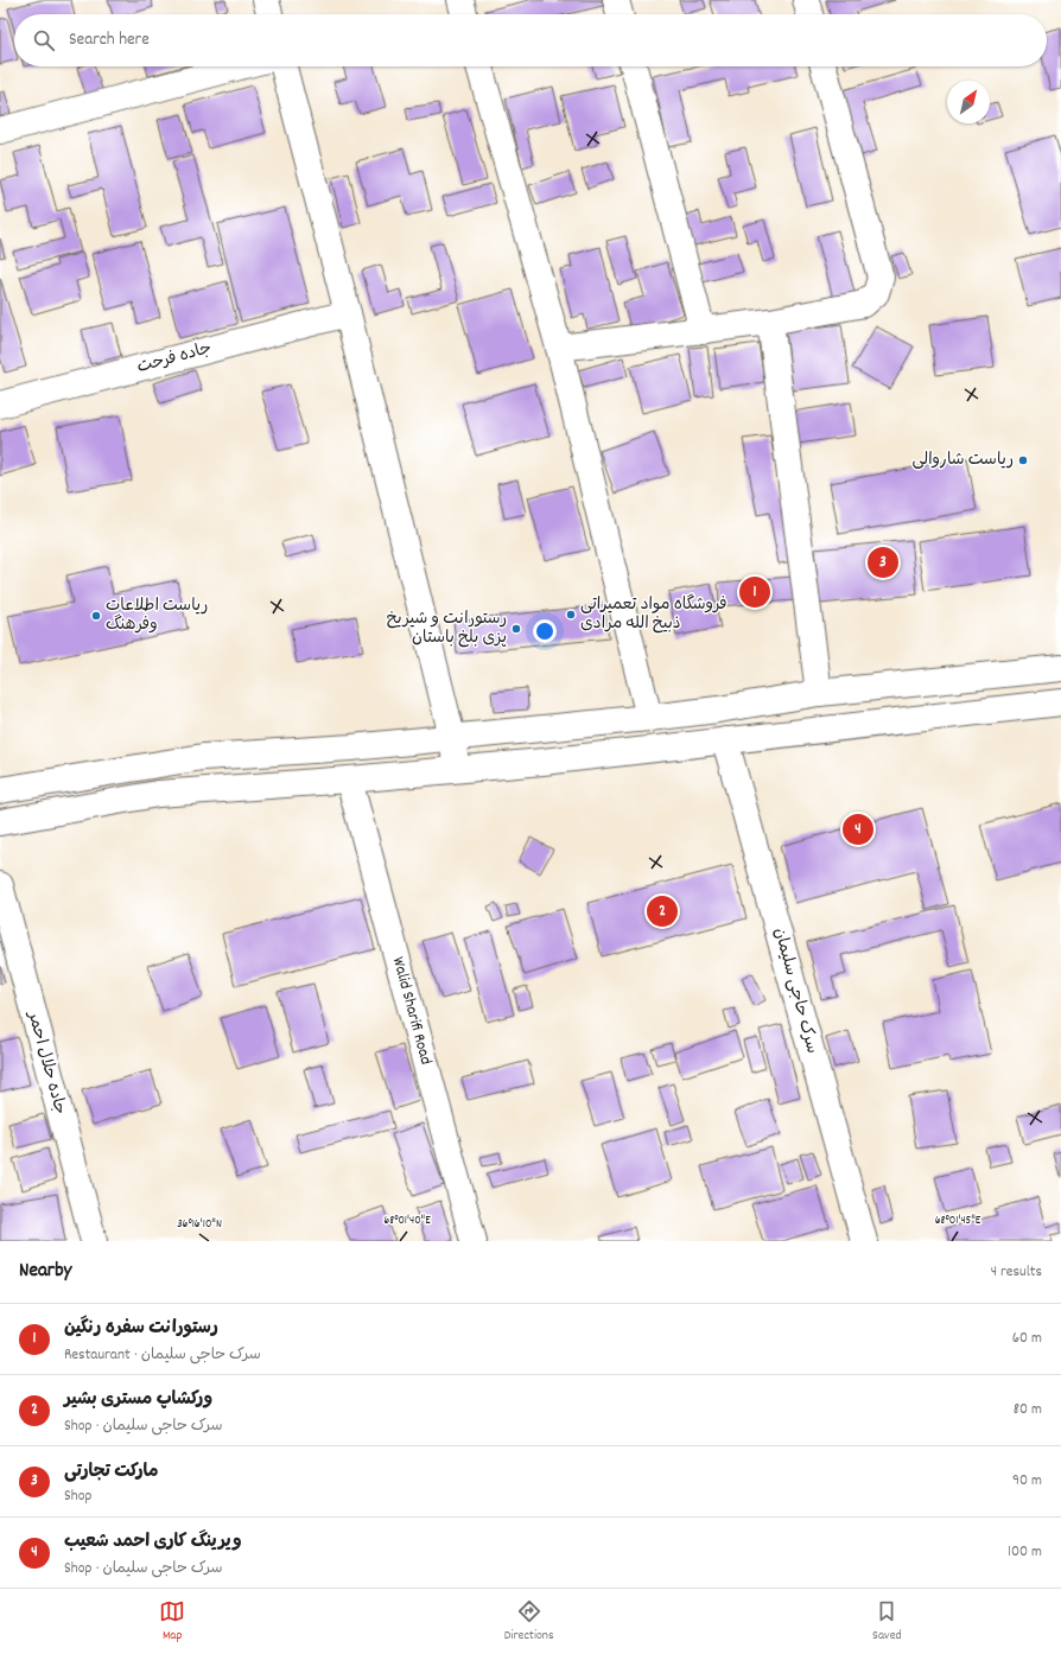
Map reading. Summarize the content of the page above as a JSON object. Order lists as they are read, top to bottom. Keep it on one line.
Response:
{"streets":{"street":["جاده فرحت","سرک حاجی سلیمان","Walid Sharifi Road","جاده حلال احمر"]},"places":["ریاست شاروالی","فروشگاه مواد تعمیراتی ذبیخ الله مرادی","ریاست اطلاعات وفرهنگ","رستورانت و شیریخ پزی بلخ باستان"],"north":"top right","page":{"search":"Search here","pins":["3","1","4","2"],"heading":["Nearby","4 results"],"list":[{"mark":"1","name":"رستورانت سفره رنگین","note":"Restaurant · سرک حاجی سلیمان","value":"60 m"},{"mark":"2","name":"ورکشاپ مستری بشیر","note":"Shop · سرک حاجی سلیمان","value":"80 m"},{"mark":"3","name":"مارکت تجارتی","note":"Shop","value":"90 m"},{"mark":"4","name":"ویرینگ کاری احمد شعیب","note":"Shop · سرک حاجی سلیمان","value":"100 m"}],"nav":["Map","Directions","Saved"]},"coordinates":["68°01'40\"E","68°01'45\"E","36°16'10\"N"]}
